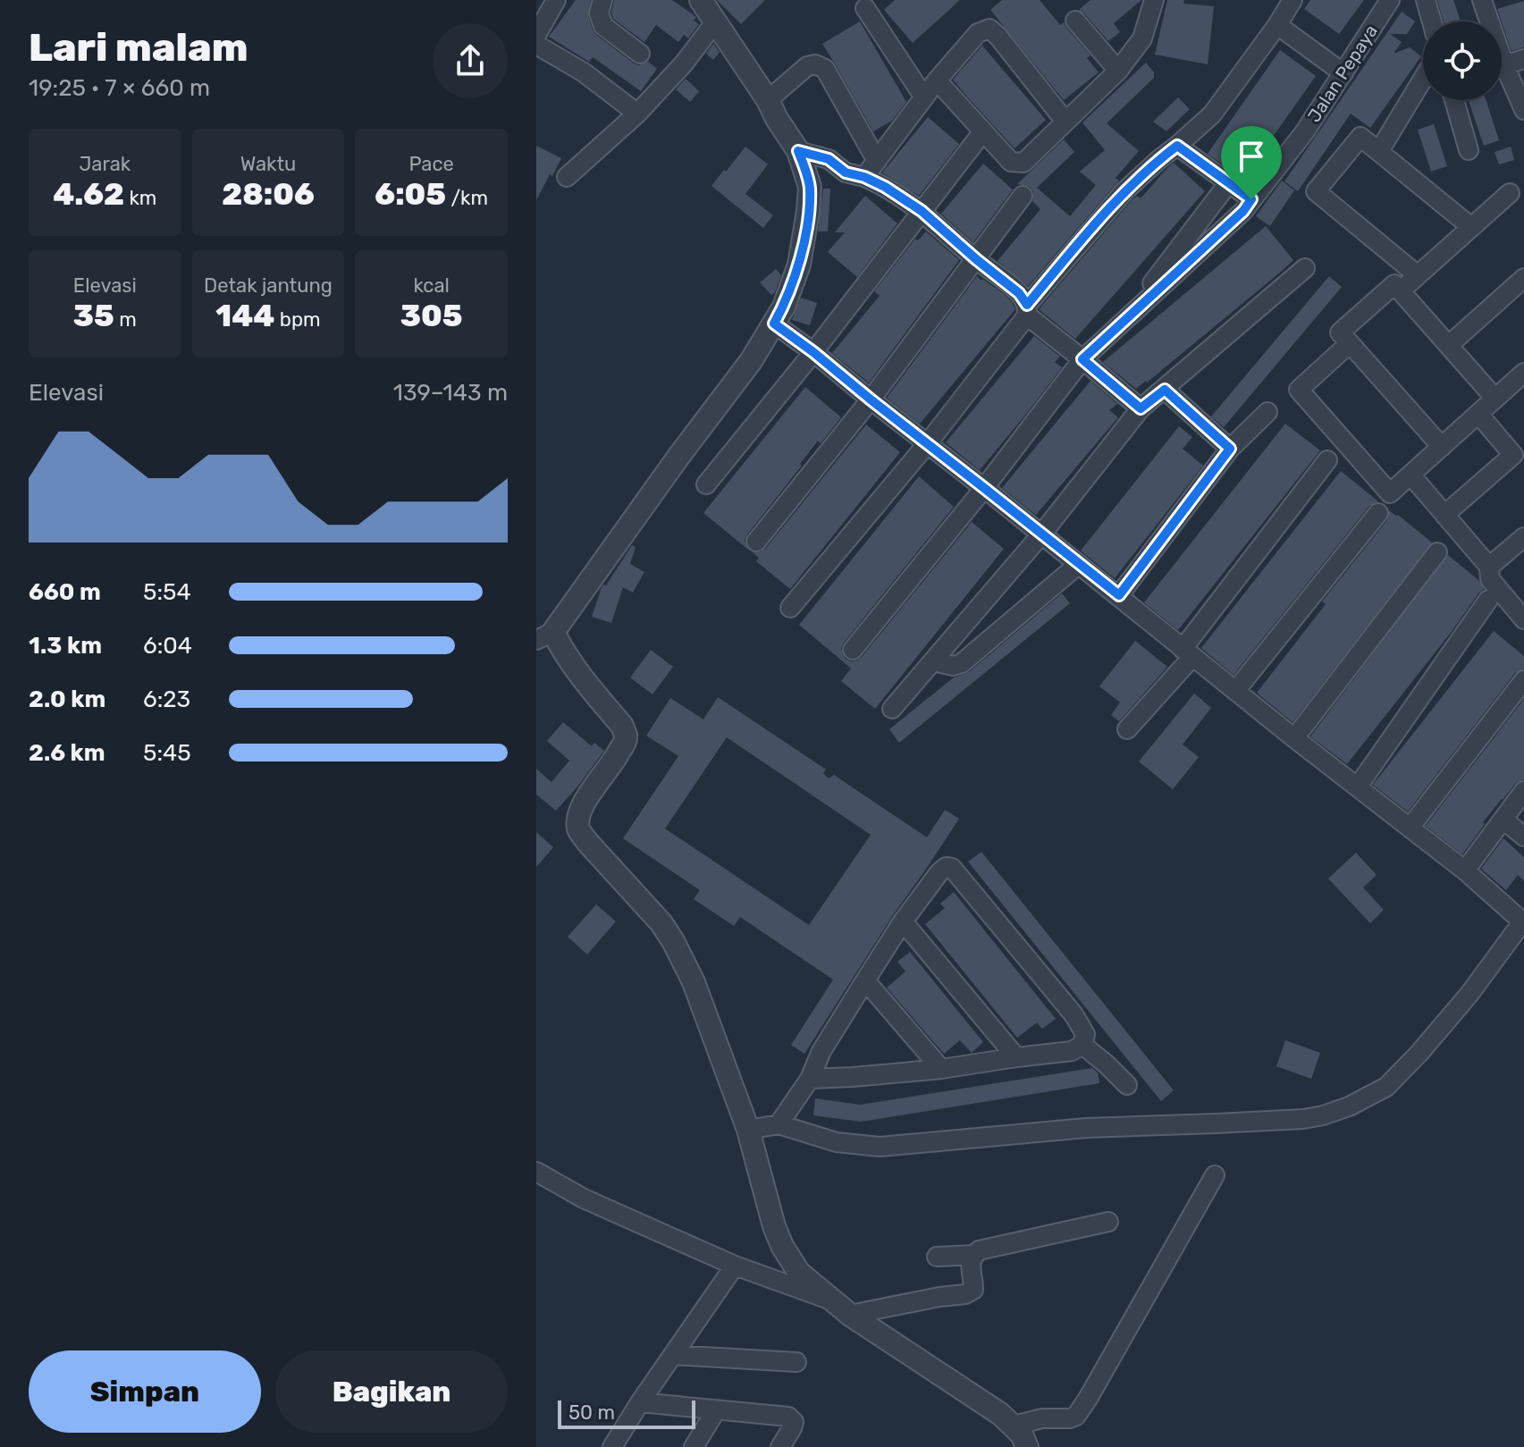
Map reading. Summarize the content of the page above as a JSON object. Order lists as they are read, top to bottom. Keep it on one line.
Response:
{"streets":{"street":["Jalan Pepaya"]},"scale_bar":"50 m","page":{"heading":["Lari malam","19:25 · 7 × 660 m"],"stats":[["Jarak","4.62 km"],["Waktu","28:06"],["Pace","6:05 /km"],["Elevasi","35 m"],["Detak jantung","144 bpm"],["kcal","305"]],"chart":["Elevasi","139–143 m"],"list":[{"name":"660 m","note":"5:54"},{"name":"1.3 km","note":"6:04"},{"name":"2.0 km","note":"6:23"},{"name":"2.6 km","note":"5:45"}],"buttons":["Simpan","Bagikan"],"scale":"50 m"}}
